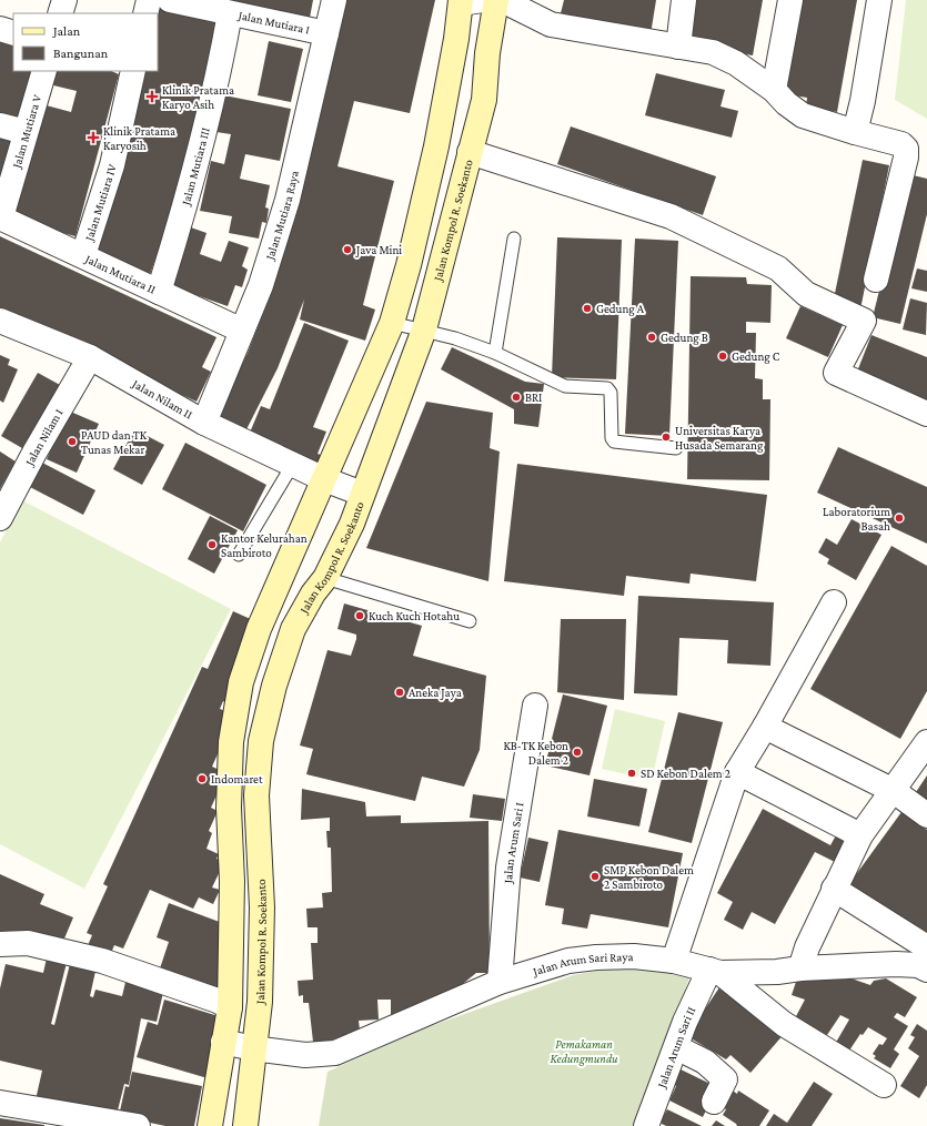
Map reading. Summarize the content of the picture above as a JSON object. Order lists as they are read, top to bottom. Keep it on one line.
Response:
{"streets":{"main road":["Jalan Kompol R. Soekanto"],"street":["Jalan Mutiara I","Jalan Mutiara V","Jalan Mutiara III","Jalan Mutiara IV","Jalan Mutiara Raya","Jalan Mutiara II","Jalan Nilam II","Jalan Nilam I","Jalan Arum Sari I","Jalan Arum Sari Raya","Jalan Arum Sari II"]},"crossings":[["Jalan Mutiara I","Jalan Mutiara III"],["Jalan Mutiara I","Jalan Mutiara Raya"],["Jalan Mutiara V","Jalan Mutiara II"],["Jalan Mutiara III","Jalan Mutiara II"],["Jalan Mutiara IV","Jalan Mutiara II"],["Jalan Mutiara Raya","Jalan Mutiara II"],["Jalan Mutiara Raya","Jalan Nilam II"],["Jalan Kompol R. Soekanto","Jalan Nilam II"],["Jalan Kompol R. Soekanto","Jalan Arum Sari Raya"],["Jalan Nilam II","Jalan Nilam I"],["Jalan Arum Sari I","Jalan Arum Sari Raya"],["Jalan Arum Sari Raya","Jalan Arum Sari II"]],"parks":["Pemakaman Kedungmundu"],"places":{"health":["Klinik Pratama Karyo Asih","Klinik Pratama Karyosih"],"other":["Java Mini","Gedung A","Gedung B","Gedung C","BRI","Universitas Karya Husada Semarang","PAUD dan TK Tunas Mekar","Laboratorium Basah","Kantor Kelurahan Sambiroto","Kuch Kuch Hotahu","Aneka Jaya","KB-TK Kebon Dalem 2","SD Kebon Dalem 2","Indomaret","SMP Kebon Dalem 2 Sambiroto"]},"legend":["Jalan","Bangunan"]}
